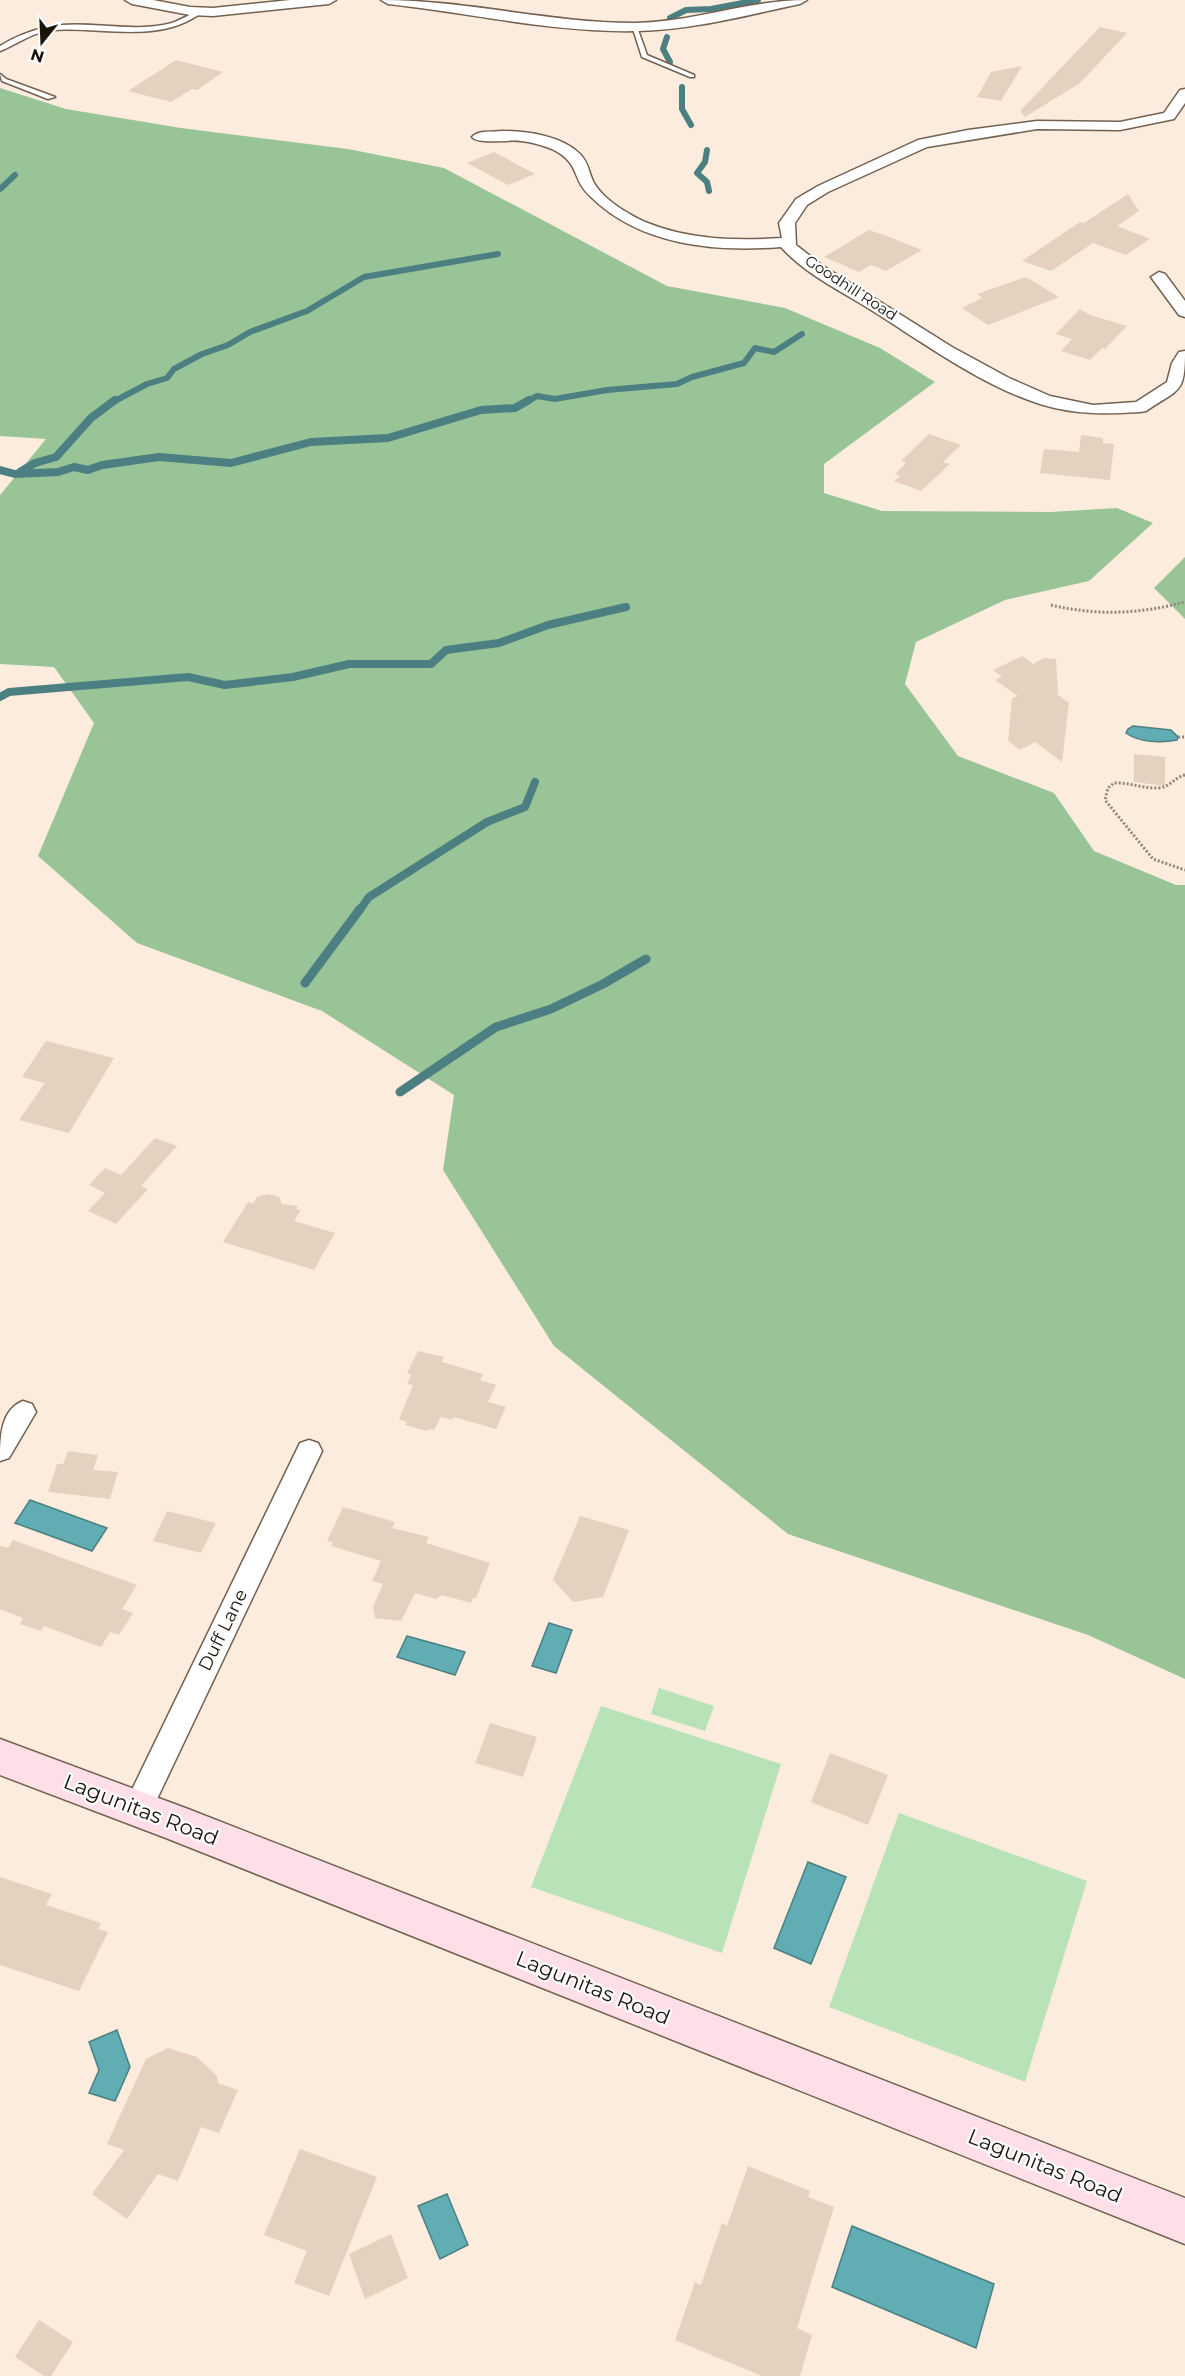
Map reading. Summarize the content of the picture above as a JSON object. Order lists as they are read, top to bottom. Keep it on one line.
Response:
{"streets":{"street":["Goodhill Road","Duff Lane","Lagunitas Road"]},"crossings":[["Duff Lane","Lagunitas Road"]],"north":"bottom"}
